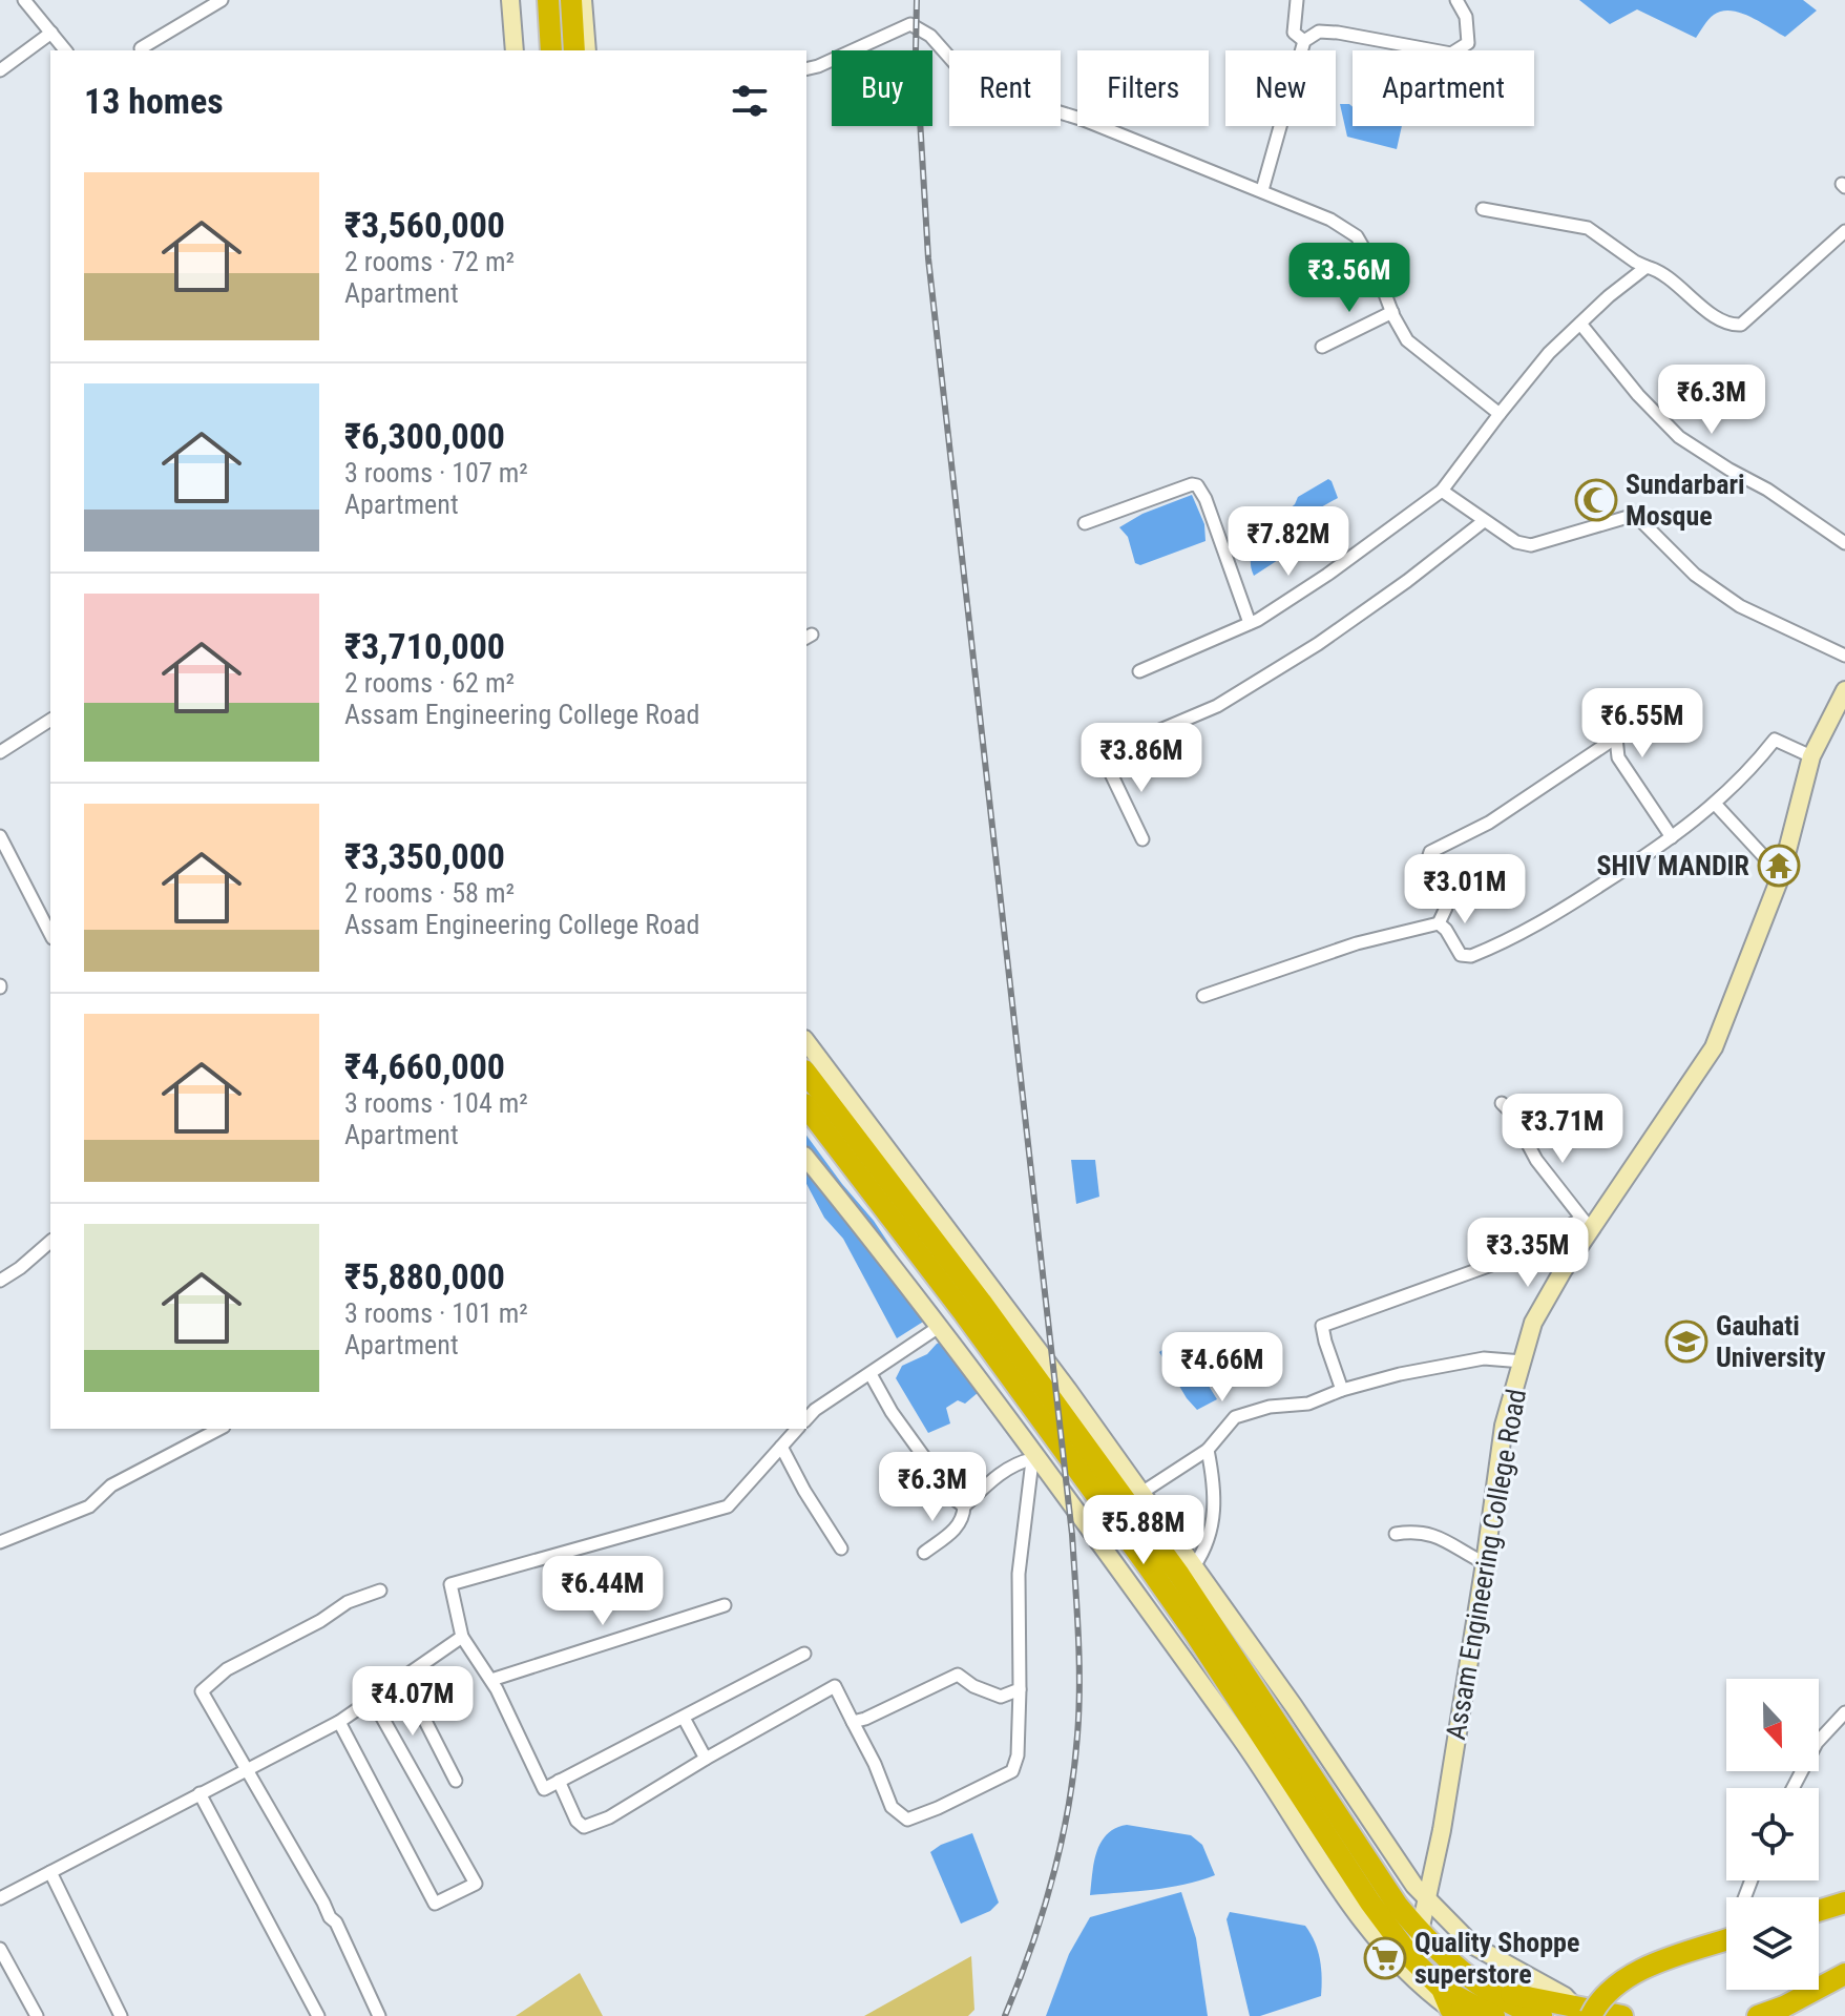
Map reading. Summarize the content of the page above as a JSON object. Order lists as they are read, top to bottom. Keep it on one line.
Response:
{"streets":{"street":["Assam Engineering College Road"]},"places":{"mosque":["Sundarbari Mosque"],"temple":["SHIV MANDIR"],"school or university":["Gauhati University"],"supermarket":["Quality Shoppe superstore"]},"north":"bottom","page":{"chip":["Buy","Rent","Filters","New","Apartment"],"heading":"13 homes","list":[{"name":"₹3,560,000","note":"2 rooms · 72 m² · Apartment"},{"name":"₹6,300,000","note":"3 rooms · 107 m² · Apartment"},{"name":"₹3,710,000","note":"2 rooms · 62 m² · Assam Engineering College Road"},{"name":"₹3,350,000","note":"2 rooms · 58 m² · Assam Engineering College Road"},{"name":"₹4,660,000","note":"3 rooms · 104 m² · Apartment"},{"name":"₹5,880,000","note":"3 rooms · 101 m² · Apartment"}],"price":["₹3.56M","₹6.3M","₹7.82M","₹6.55M","₹3.86M","₹3.01M","₹3.71M","₹3.35M","₹4.66M","₹6.3M","₹5.88M","₹6.44M","₹4.07M"]}}
